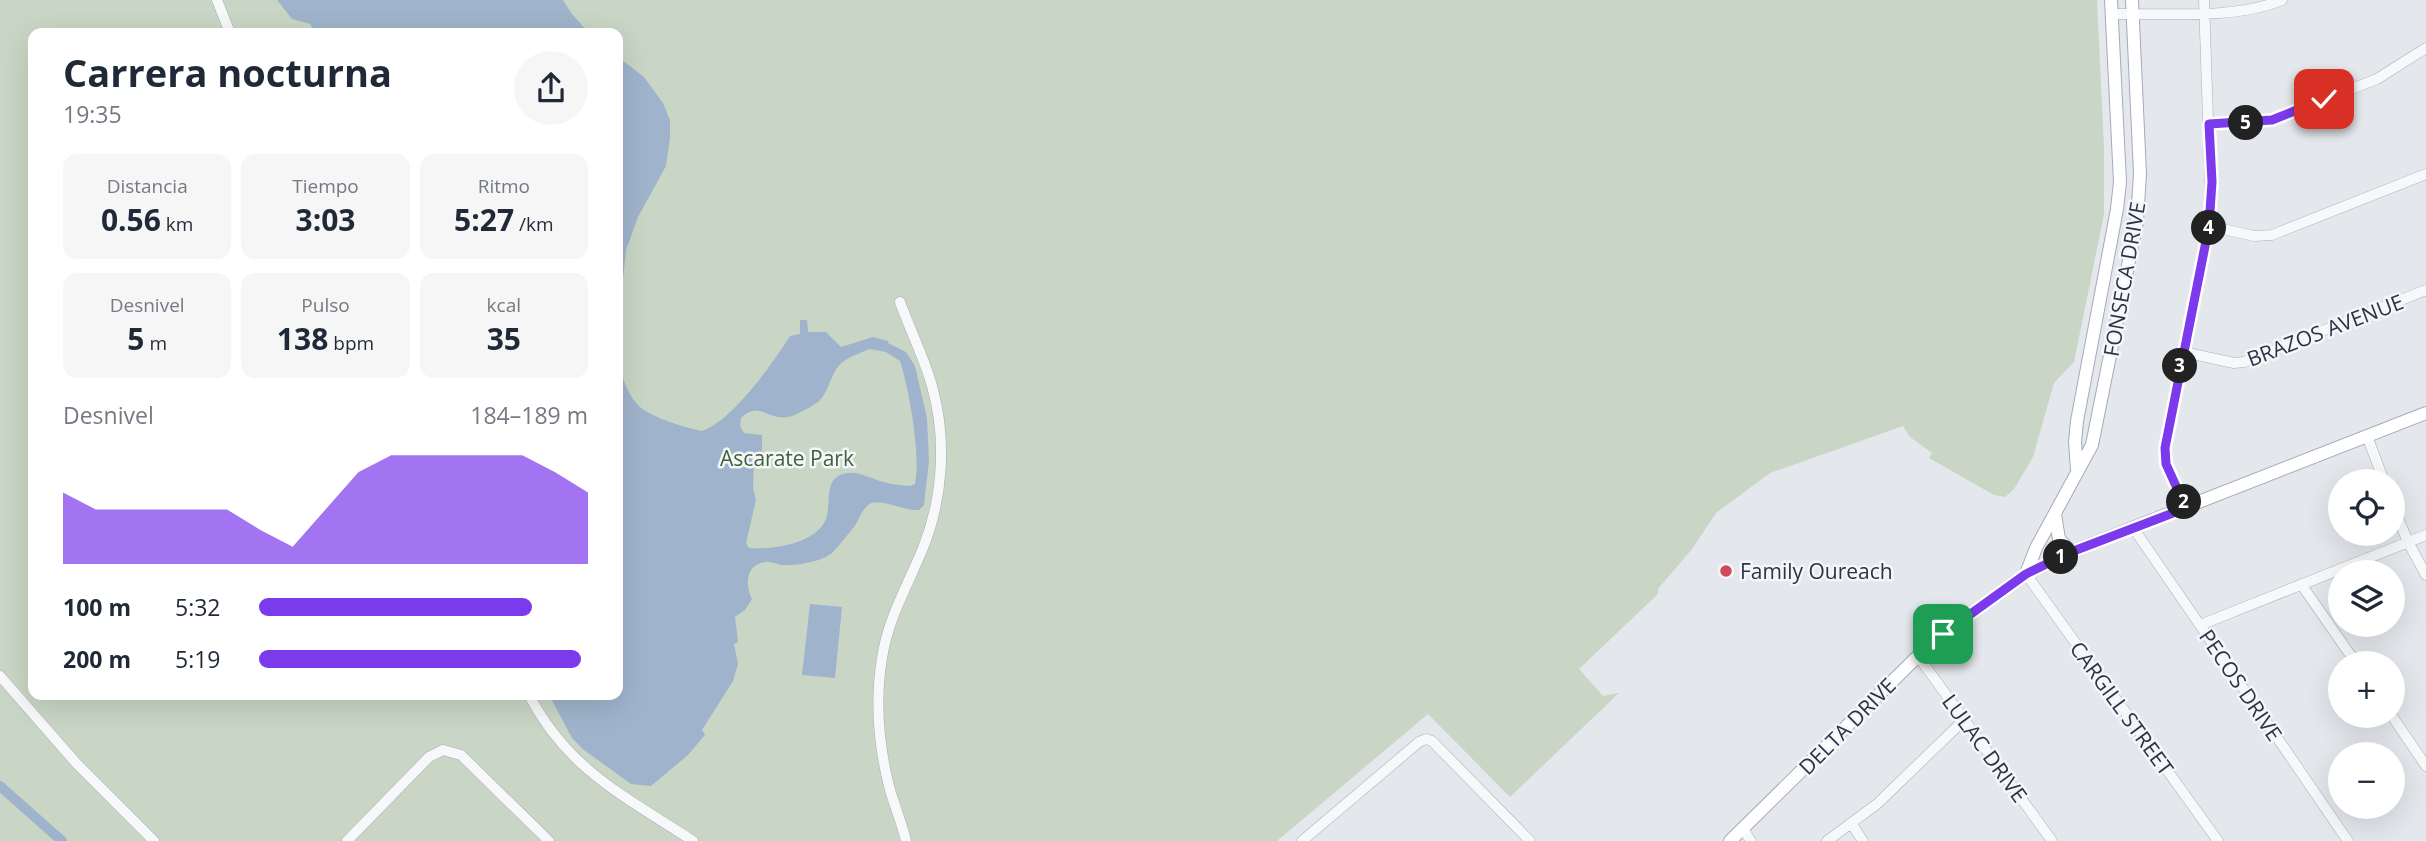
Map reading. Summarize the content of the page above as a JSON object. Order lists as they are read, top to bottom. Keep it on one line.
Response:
{"streets":{"main road":["FONSECA DRIVE","DELTA DRIVE"],"street":["BRAZOS AVENUE","PECOS DRIVE","CARGILL STREET","LULAC DRIVE"]},"crossings":[["FONSECA DRIVE","CARGILL STREET"],["FONSECA DRIVE","DELTA DRIVE"],["PECOS DRIVE","DELTA DRIVE"],["CARGILL STREET","DELTA DRIVE"],["DELTA DRIVE","LULAC DRIVE"]],"parks":["Ascarate Park"],"places":["Family Oureach"],"page":{"heading":["Carrera nocturna","19:35"],"pins":["5","4","3","2","1"],"stats":[["Distancia","0.56 km"],["Tiempo","3:03"],["Ritmo","5:27 /km"],["Desnivel","5 m"],["Pulso","138 bpm"],["kcal","35"]],"chart":["Desnivel","184–189 m"],"map_buttons":["+","−"],"list":[{"name":"100 m","note":"5:32"},{"name":"200 m","note":"5:19"}]}}
